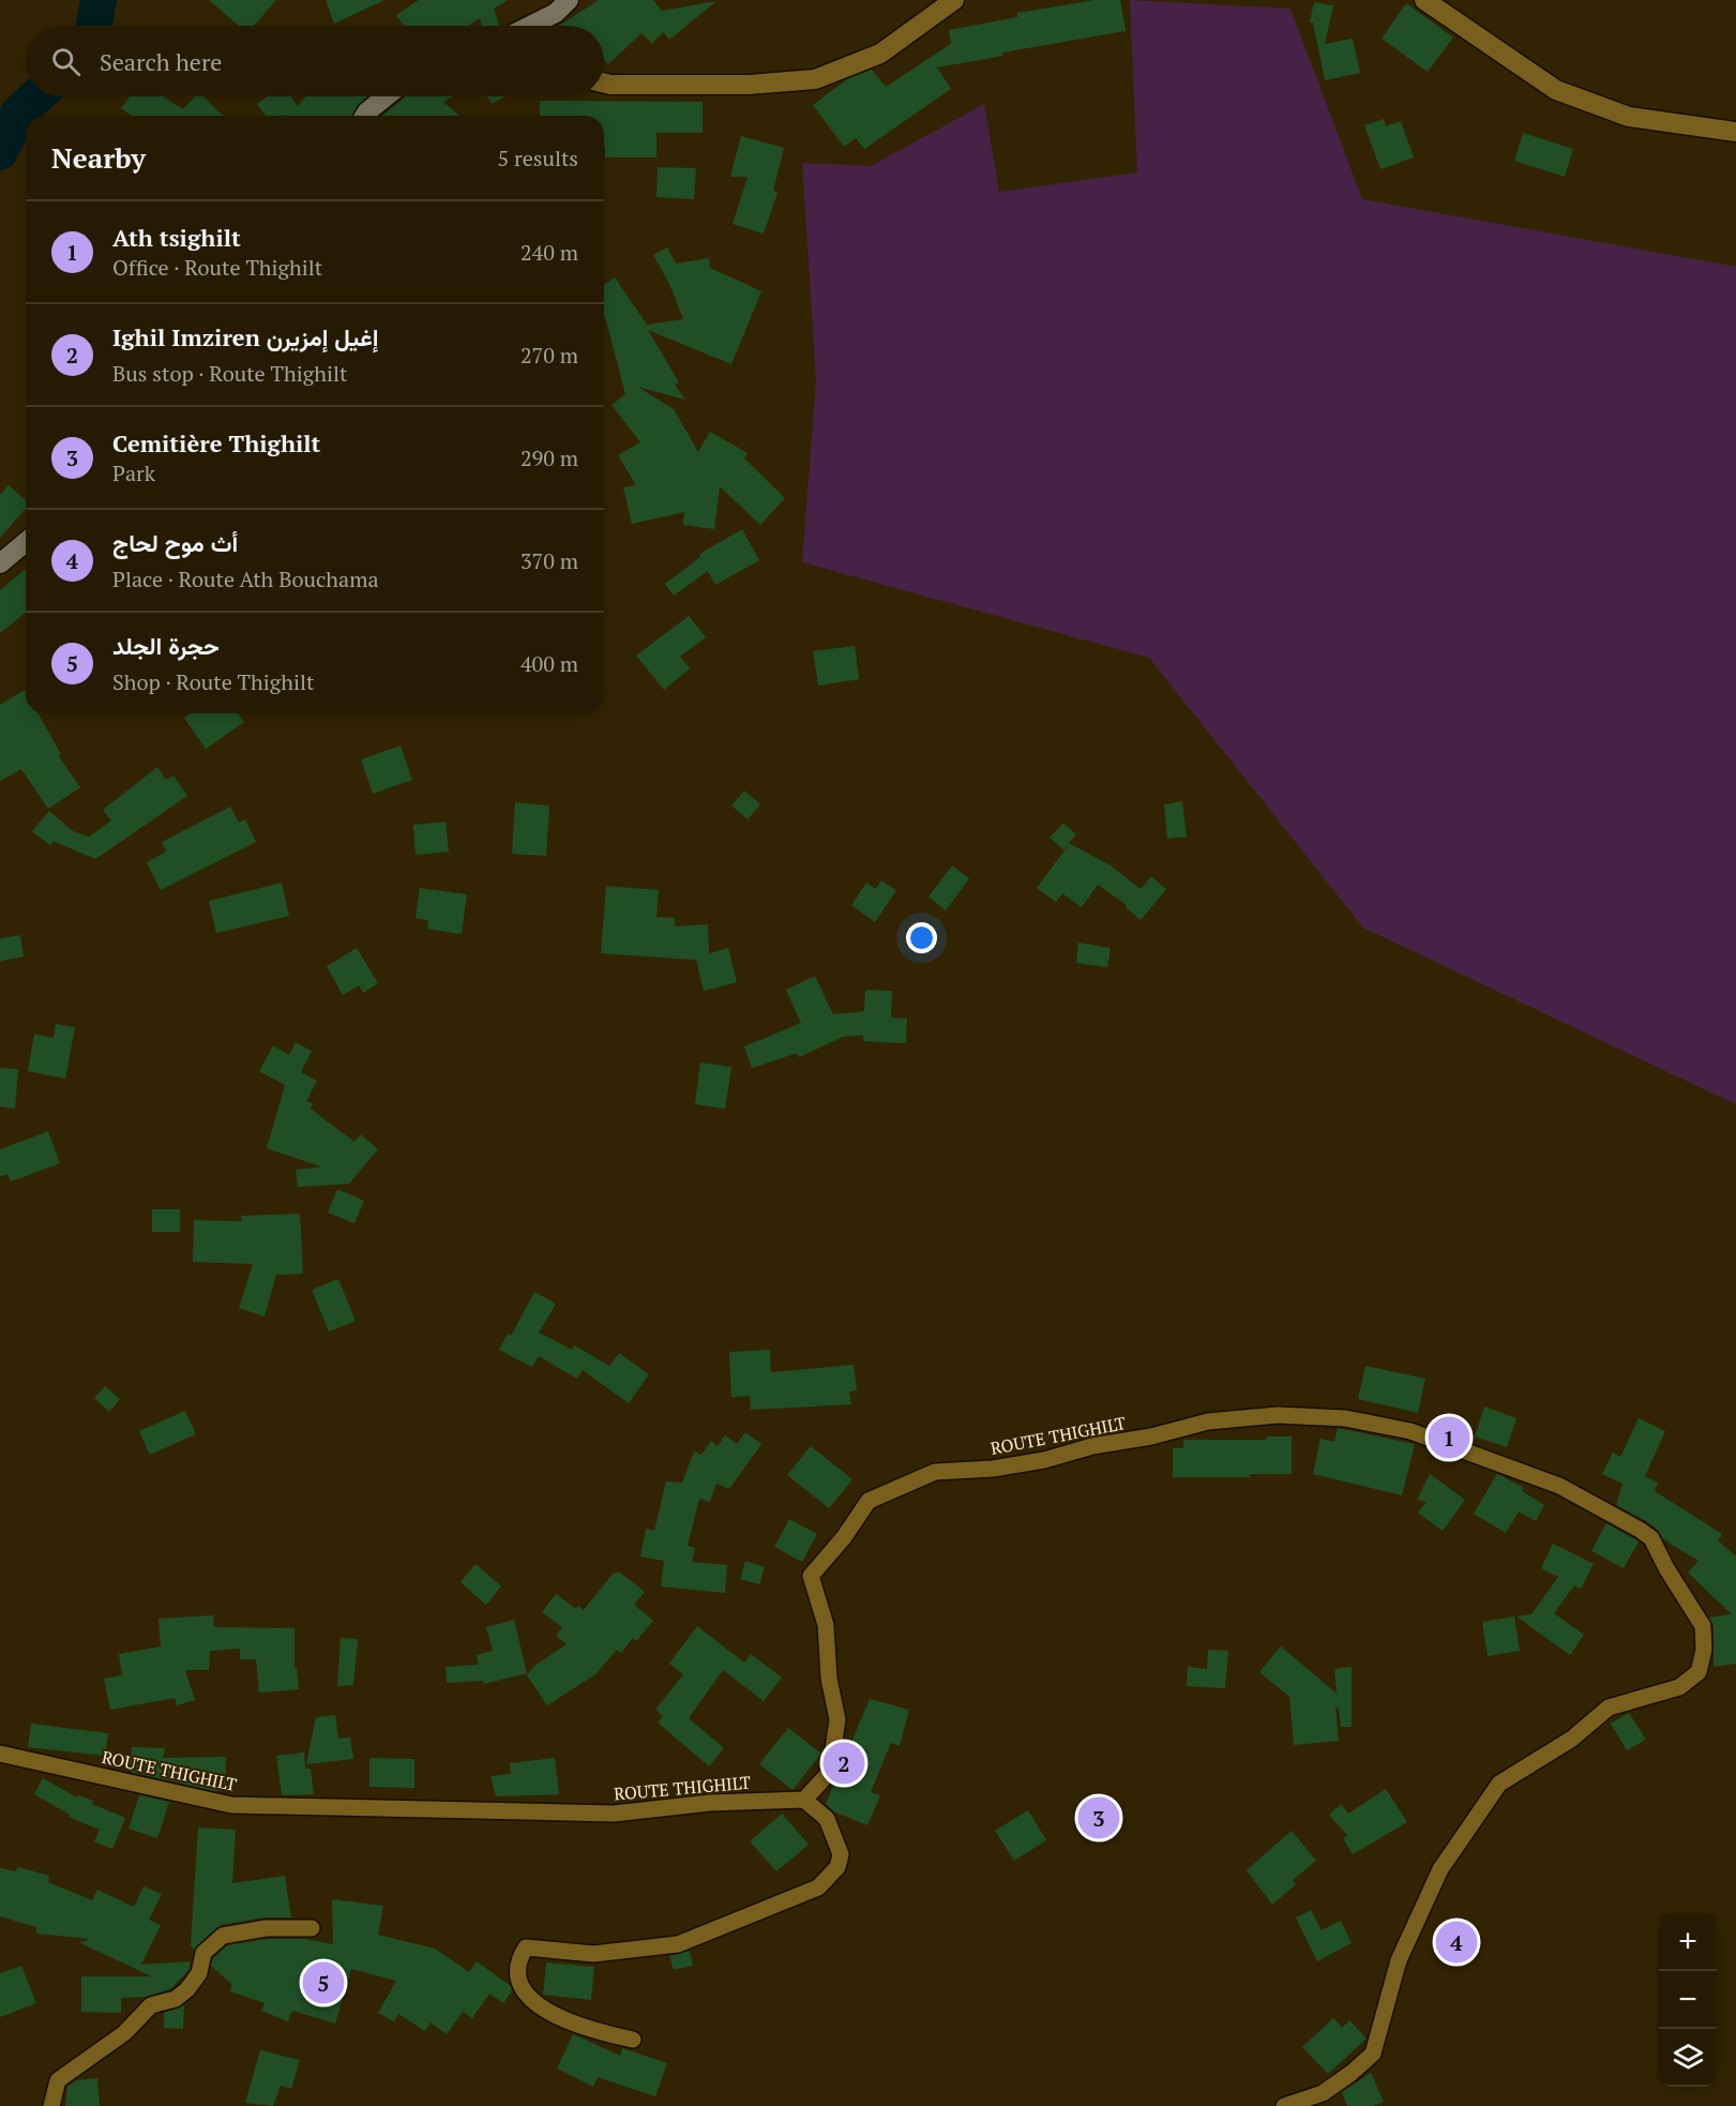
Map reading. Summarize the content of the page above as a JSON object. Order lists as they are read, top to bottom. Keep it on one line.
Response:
{"streets":{"street":["ROUTE THIGHILT"]},"page":{"search":"Search here","heading":["Nearby","5 results"],"list":[{"mark":"1","name":"Ath tsighilt","note":"Office · Route Thighilt","value":"240 m"},{"mark":"2","name":"Ighil Imziren إغيل إمزيرن","note":"Bus stop · Route Thighilt","value":"270 m"},{"mark":"3","name":"Cemitière Thighilt","note":"Park","value":"290 m"},{"mark":"4","name":"أث موح لحاج","note":"Place · Route Ath Bouchama","value":"370 m"},{"mark":"5","name":"حجرة الجلد","note":"Shop · Route Thighilt","value":"400 m"}],"pins":["1","2","3","4","5"],"map_buttons":["+","−"]}}
